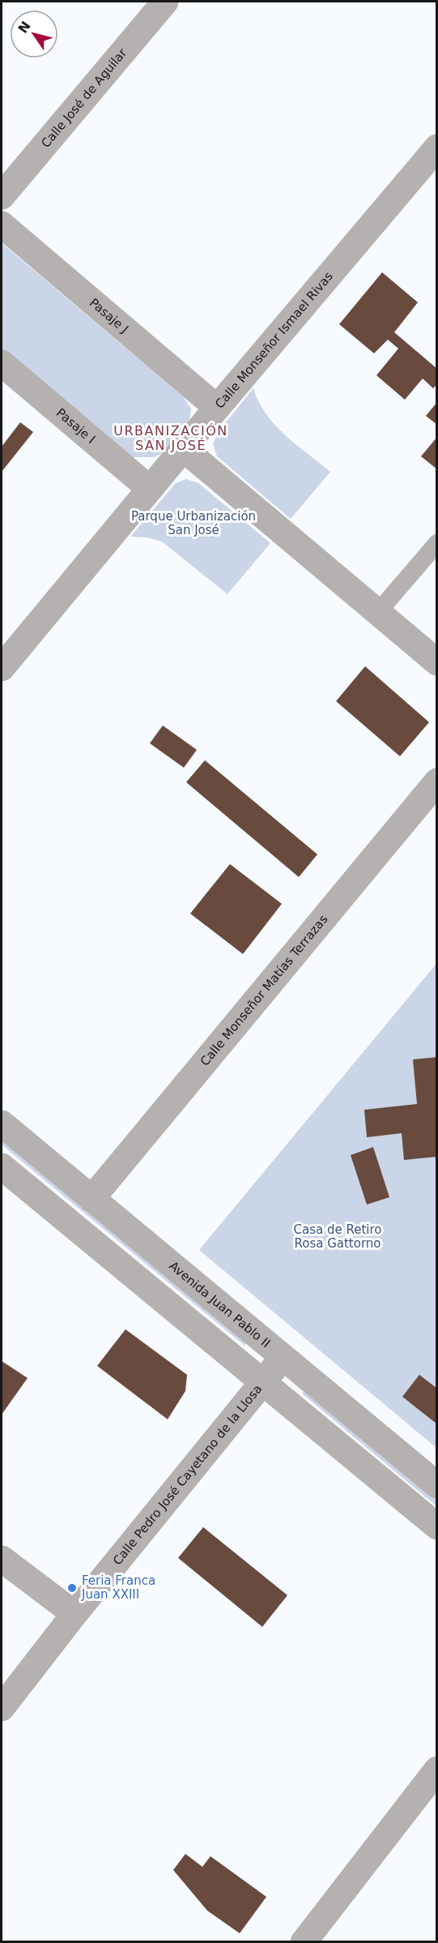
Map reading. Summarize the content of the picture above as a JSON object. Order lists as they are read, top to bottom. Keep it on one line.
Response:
{"streets":{"street":["Calle José de Aguilar","Pasaje J","Calle Monseñor Ismael Rivas","Pasaje I","Calle Monseñor Matías Terrazas","Avenida Juan Pablo II","Calle Pedro José Cayetano de la Llosa"]},"crossings":[["Pasaje J","Calle Monseñor Ismael Rivas"],["Calle Monseñor Ismael Rivas","Pasaje I"],["Calle Monseñor Matías Terrazas","Avenida Juan Pablo II"],["Avenida Juan Pablo II","Calle Pedro José Cayetano de la Llosa"]],"districts":["URBANIZACIÓN SAN JOSÉ"],"parks":["Parque Urbanización San José","Casa de Retiro Rosa Gattorno"],"places":["Feria Franca Juan XXIII"],"north":"top left"}
